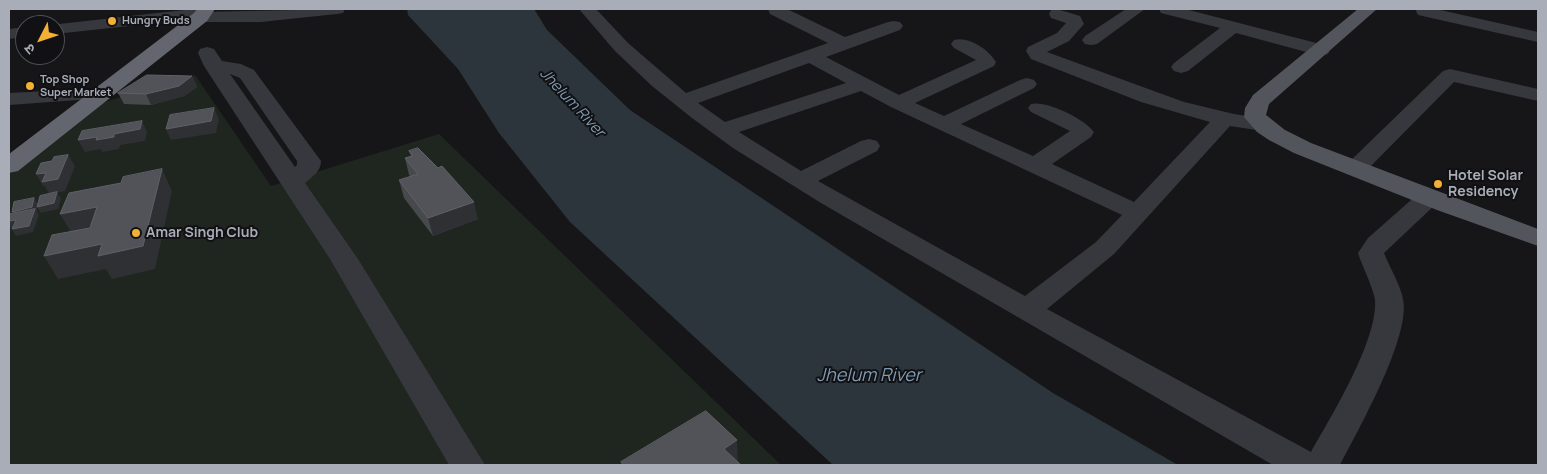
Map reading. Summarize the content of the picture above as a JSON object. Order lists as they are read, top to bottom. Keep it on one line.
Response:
{"water":["Jhelum River"],"places":["Hungry Buds","Top Shop Super Market","Hotel Solar Residency","Amar Singh Club"],"north":"bottom left"}
